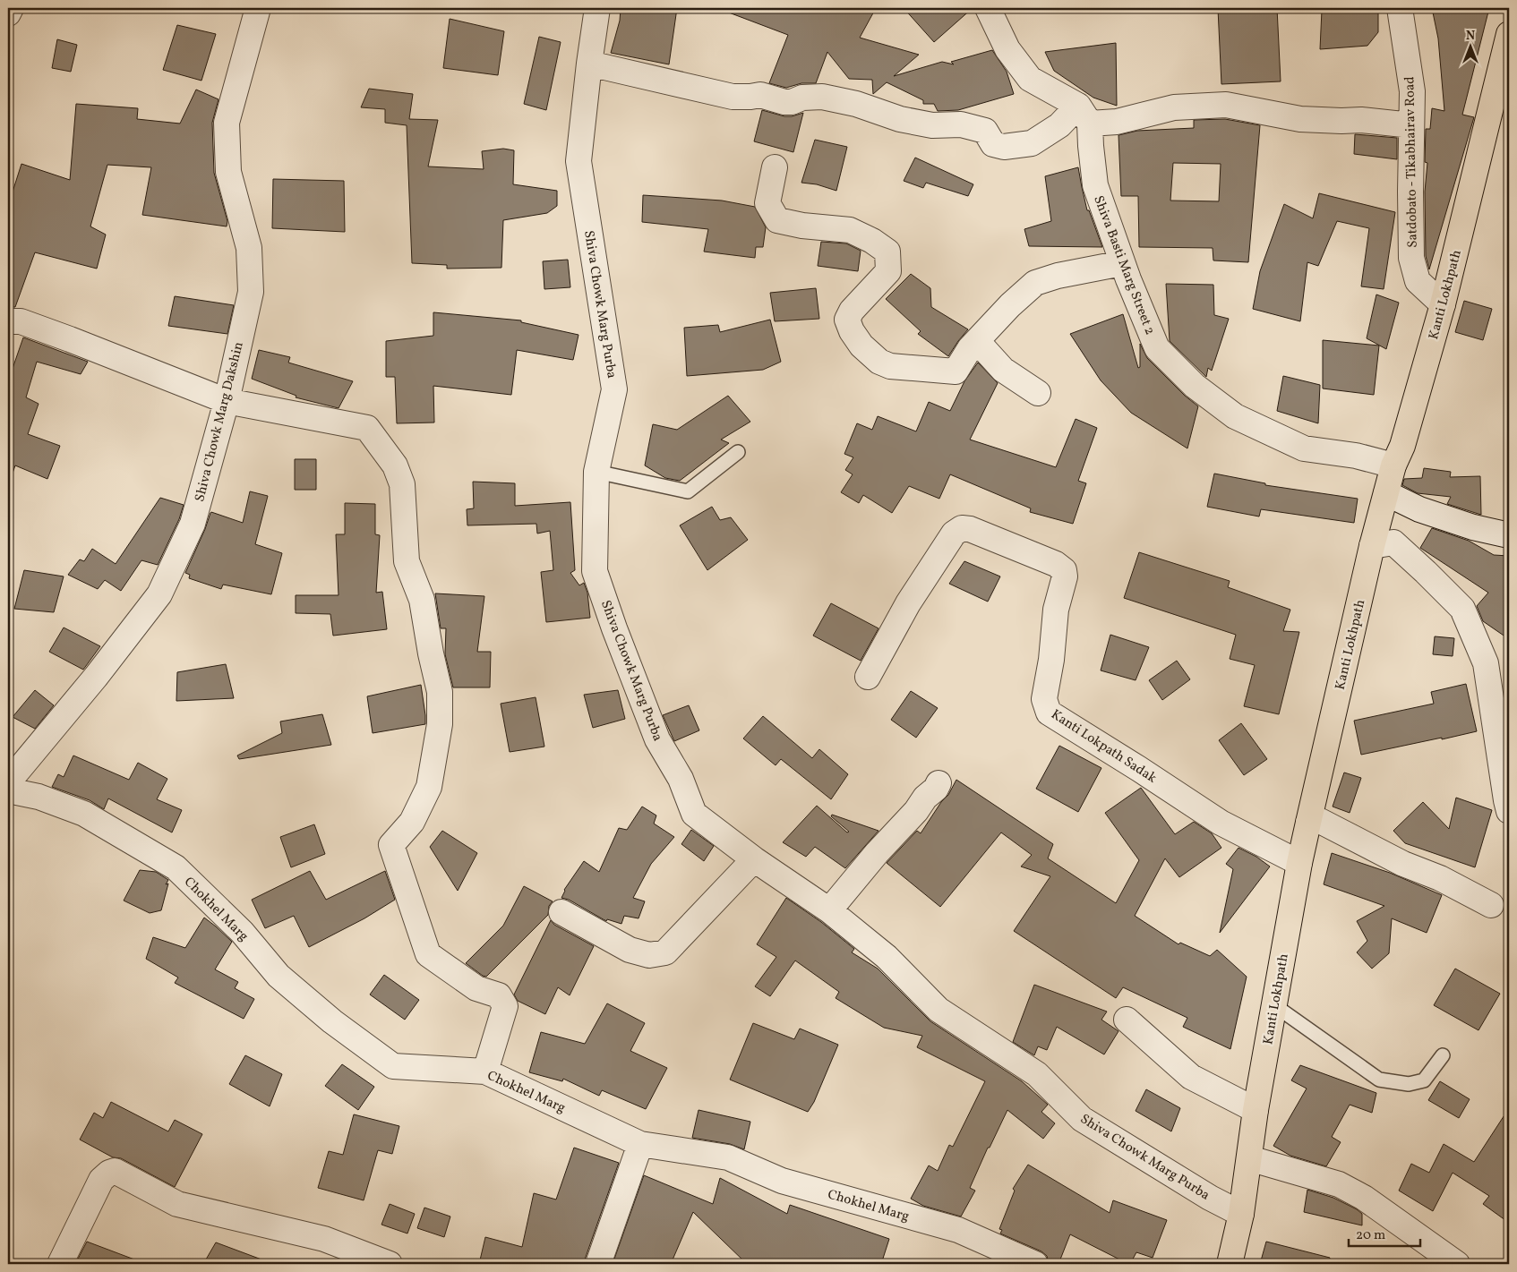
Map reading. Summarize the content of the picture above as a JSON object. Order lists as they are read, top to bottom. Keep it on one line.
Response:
{"streets":{"main road":["Kanti Lokhpath"],"street":["Satdobato - Tikabhairav Road","Shiva Basti Marg Street 2","Shiva Chowk Marg Purba","Shiva Chowk Marg Dakshin","Kanti Lokpath Sadak","Chokhel Marg"]},"crossings":[["Satdobato - Tikabhairav Road","Kanti Lokhpath"],["Shiva Basti Marg Street 2","Kanti Lokhpath"],["Kanti Lokhpath","Shiva Chowk Marg Purba"],["Kanti Lokhpath","Kanti Lokpath Sadak"]],"scale_bar":"20 m","north":"top"}
